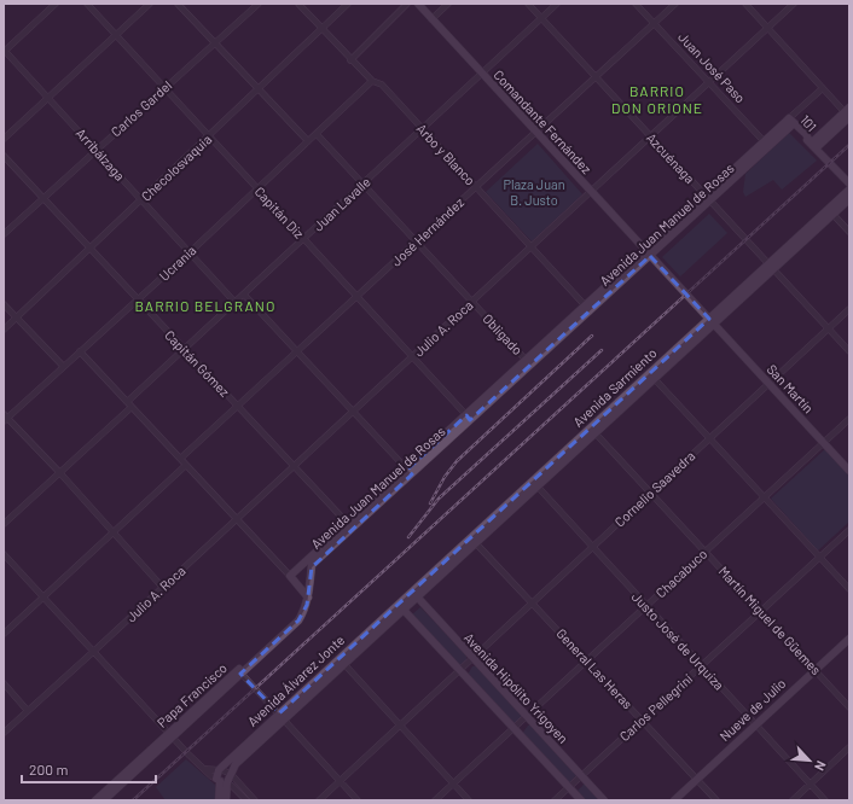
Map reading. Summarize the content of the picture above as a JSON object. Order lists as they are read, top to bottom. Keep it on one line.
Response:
{"streets":{"main road":["Comandante Fernández","Avenida Juan Manuel de Rosas","Avenida Sarmiento","San Martín","Avenida Álvarez Jonte","Avenida Hipólito Yrigoyen","Papa Francisco","Nueve de Julio"],"street":["Juan José Paso","Carlos Gardel","Arribálzaga","Arbo y Blanco","Azcuénaga","Checolosvaquia","Juan Lavalle","Capitán Diz","José Hernández","Ucrania","Julio A. Roca","Obligado","Capitán Gómez","Cornelio Saavedra","Chacabuco","Martín Miguel de Güemes","Justo José de Urquiza","General Las Heras","Carlos Pellegrini"]},"crossings":[["Juan José Paso","Avenida Juan Manuel de Rosas"],["Juan José Paso","José Hernández"],["Juan José Paso","Julio A. Roca"],["Carlos Gardel","Arribálzaga"],["Carlos Gardel","Capitán Diz"],["Carlos Gardel","Capitán Gómez"],["Comandante Fernández","Juan Lavalle"],["Comandante Fernández","Avenida Juan Manuel de Rosas"],["Comandante Fernández","José Hernández"],["Comandante Fernández","Julio A. Roca"],["Comandante Fernández","Avenida Sarmiento"],["Comandante Fernández","San Martín"],["Arribálzaga","Checolosvaquia"],["Arribálzaga","Juan Lavalle"],["Arribálzaga","Ucrania"],["Arbo y Blanco","Checolosvaquia"],["Arbo y Blanco","Juan Lavalle"],["Arbo y Blanco","Avenida Juan Manuel de Rosas"],["Arbo y Blanco","José Hernández"],["Arbo y Blanco","Ucrania"],["Arbo y Blanco","Julio A. Roca"],["Azcuénaga","Juan Lavalle"],["Azcuénaga","Avenida Juan Manuel de Rosas"],["Azcuénaga","José Hernández"],["Azcuénaga","Julio A. Roca"],["Azcuénaga","Avenida Sarmiento"],["Azcuénaga","Cornelio Saavedra"],["Checolosvaquia","Capitán Diz"],["Checolosvaquia","Capitán Gómez"],["Juan Lavalle","Capitán Diz"],["Juan Lavalle","Obligado"],["Juan Lavalle","Capitán Gómez"],["Capitán Diz","Avenida Juan Manuel de Rosas"],["Capitán Diz","José Hernández"],["Capitán Diz","Ucrania"],["Capitán Diz","Julio A. Roca"],["Avenida Juan Manuel de Rosas","Obligado"],["Avenida Juan Manuel de Rosas","Capitán Gómez"],["José Hernández","Obligado"],["José Hernández","Capitán Gómez"],["Ucrania","Obligado"],["Ucrania","Capitán Gómez"],["Julio A. Roca","Obligado"],["Julio A. Roca","Capitán Gómez"],["Avenida Sarmiento","San Martín"],["Avenida Sarmiento","Martín Miguel de Güemes"],["Avenida Sarmiento","Justo José de Urquiza"],["Avenida Sarmiento","General Las Heras"],["Avenida Sarmiento","Avenida Álvarez Jonte"],["Avenida Sarmiento","Avenida Hipólito Yrigoyen"],["San Martín","Cornelio Saavedra"],["San Martín","Chacabuco"],["Cornelio Saavedra","Martín Miguel de Güemes"],["Cornelio Saavedra","Justo José de Urquiza"],["Cornelio Saavedra","General Las Heras"],["Cornelio Saavedra","Avenida Hipólito Yrigoyen"],["Chacabuco","Martín Miguel de Güemes"],["Chacabuco","Justo José de Urquiza"],["Chacabuco","General Las Heras"],["Chacabuco","Avenida Hipólito Yrigoyen"],["Martín Miguel de Güemes","Carlos Pellegrini"],["Martín Miguel de Güemes","Nueve de Julio"],["Justo José de Urquiza","Carlos Pellegrini"],["Justo José de Urquiza","Nueve de Julio"],["General Las Heras","Carlos Pellegrini"],["General Las Heras","Nueve de Julio"],["Avenida Hipólito Yrigoyen","Carlos Pellegrini"]],"districts":["BARRIO DON ORIONE","BARRIO BELGRANO"],"parks":["Plaza Juan B. Justo"],"scale_bar":"200 m","north":"bottom right"}
